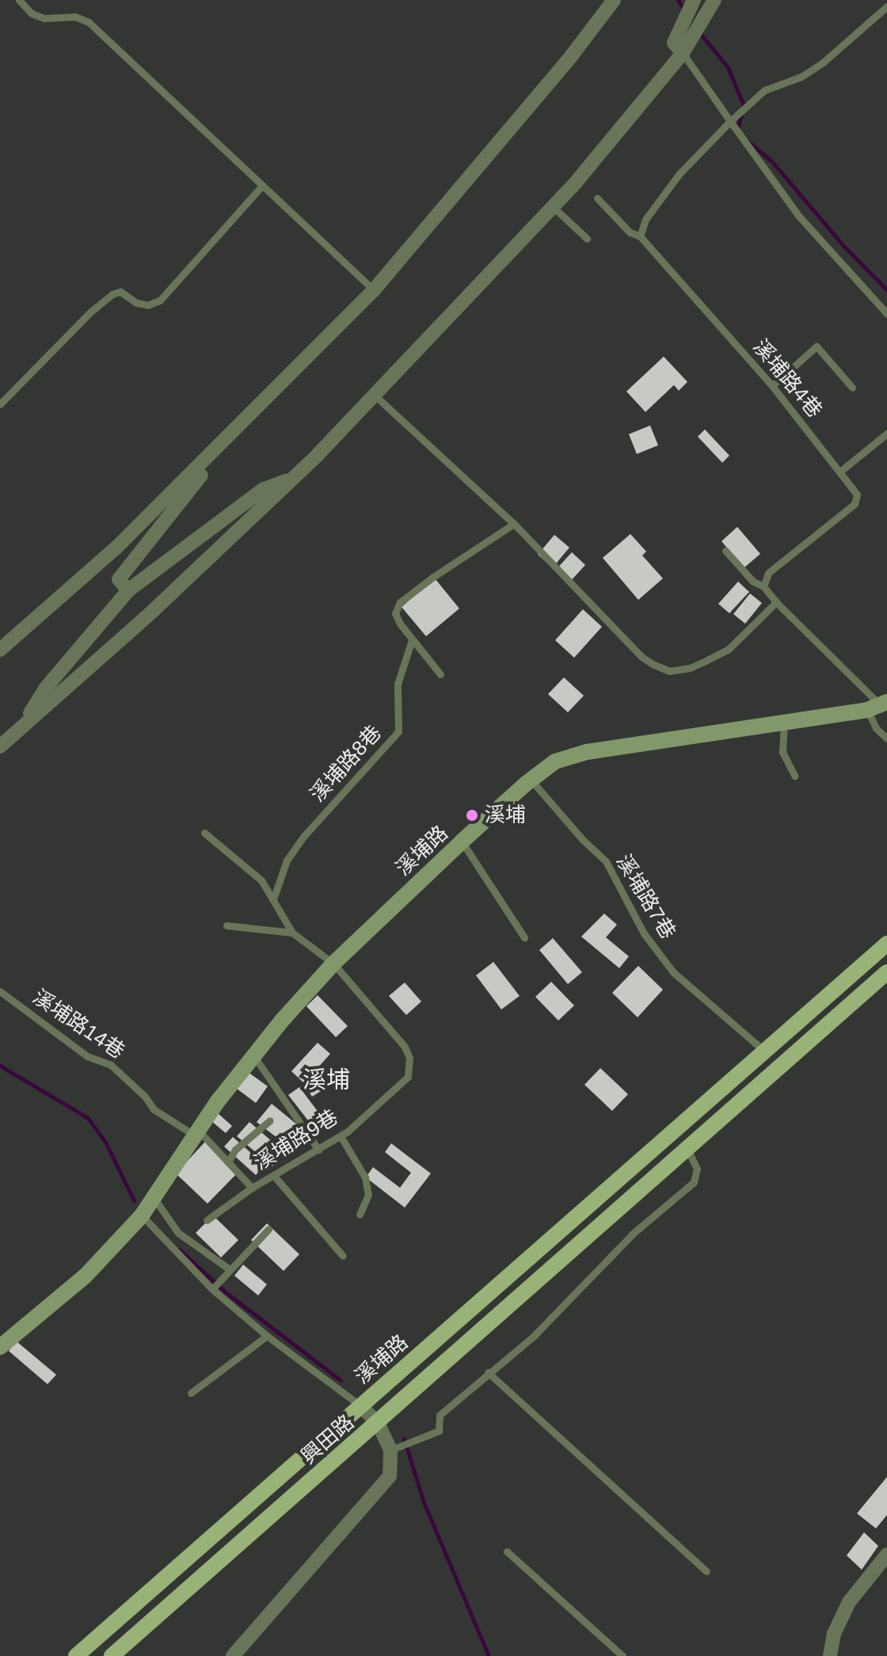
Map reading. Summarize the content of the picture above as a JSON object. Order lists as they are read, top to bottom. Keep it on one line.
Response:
{"streets":{"main road":["溪埔路","興田路"],"lane":["溪埔路4巷","溪埔路8巷","溪埔路7巷","溪埔路14巷","溪埔路9巷"]},"crossings":[["溪埔路","溪埔路7巷"],["溪埔路","溪埔路14巷"],["溪埔路","溪埔路9巷"],["溪埔路","興田路"],["溪埔路14巷","溪埔路9巷"]],"districts":["溪埔"],"places":["溪埔"]}
